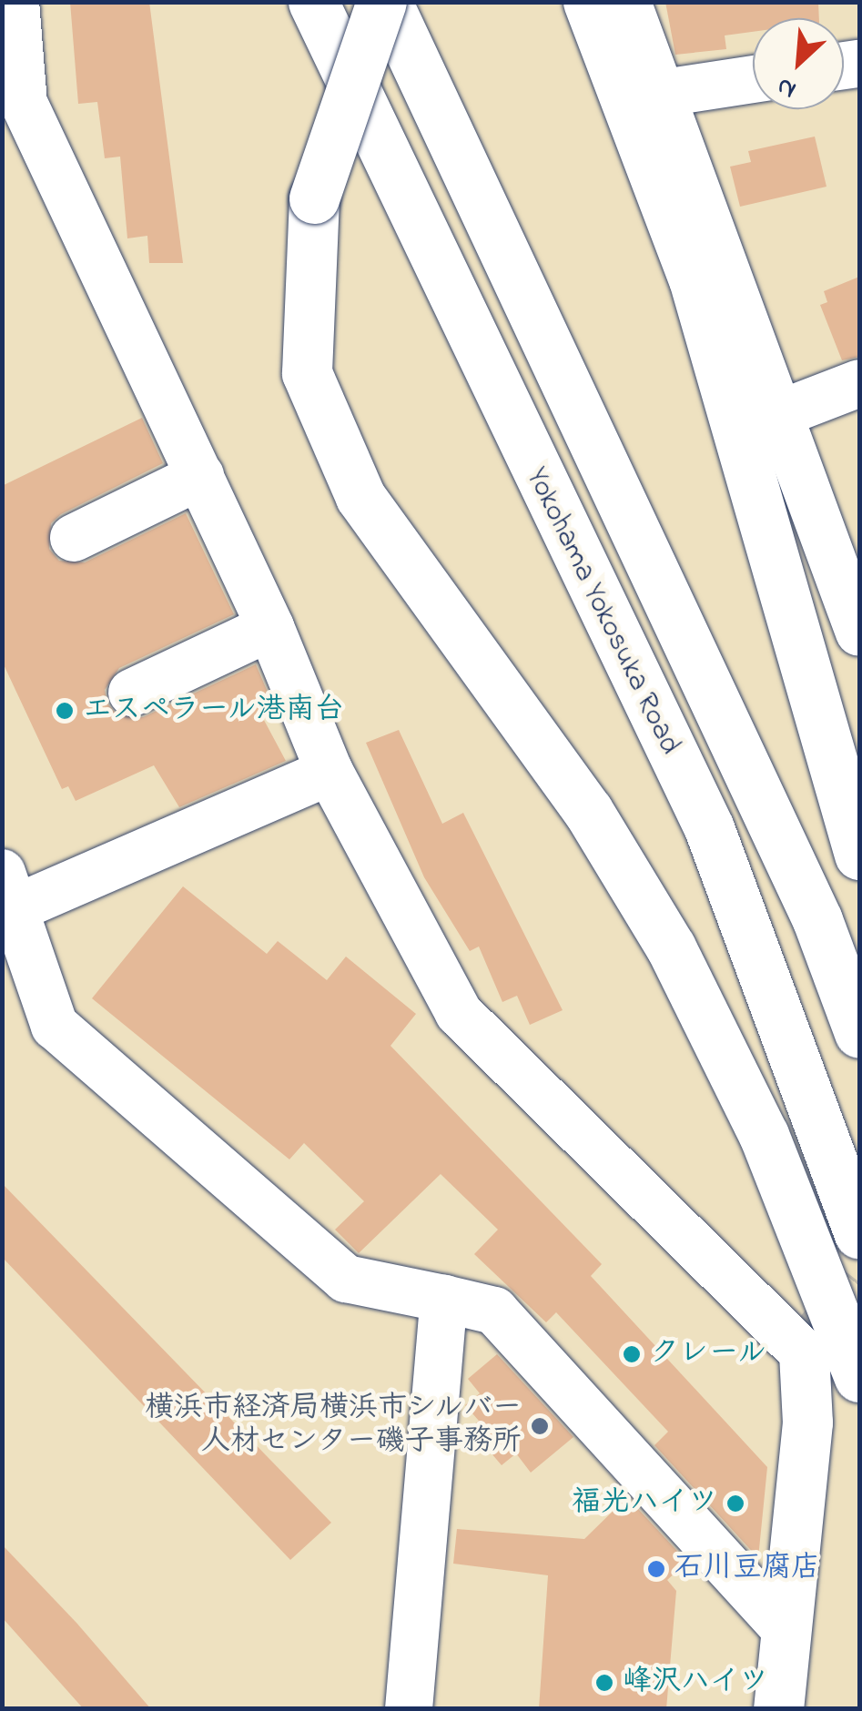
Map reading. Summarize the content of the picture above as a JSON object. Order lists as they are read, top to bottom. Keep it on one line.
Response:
{"streets":{"main road":["Yokohama Yokosuka Road"]},"places":["エスペラール港南台","クレール","横浜市経済局横浜市シルバー 人材センター磯子事務所","福光ハイツ","石川豆腐店","峰沢ハイツ"],"north":"bottom left"}
